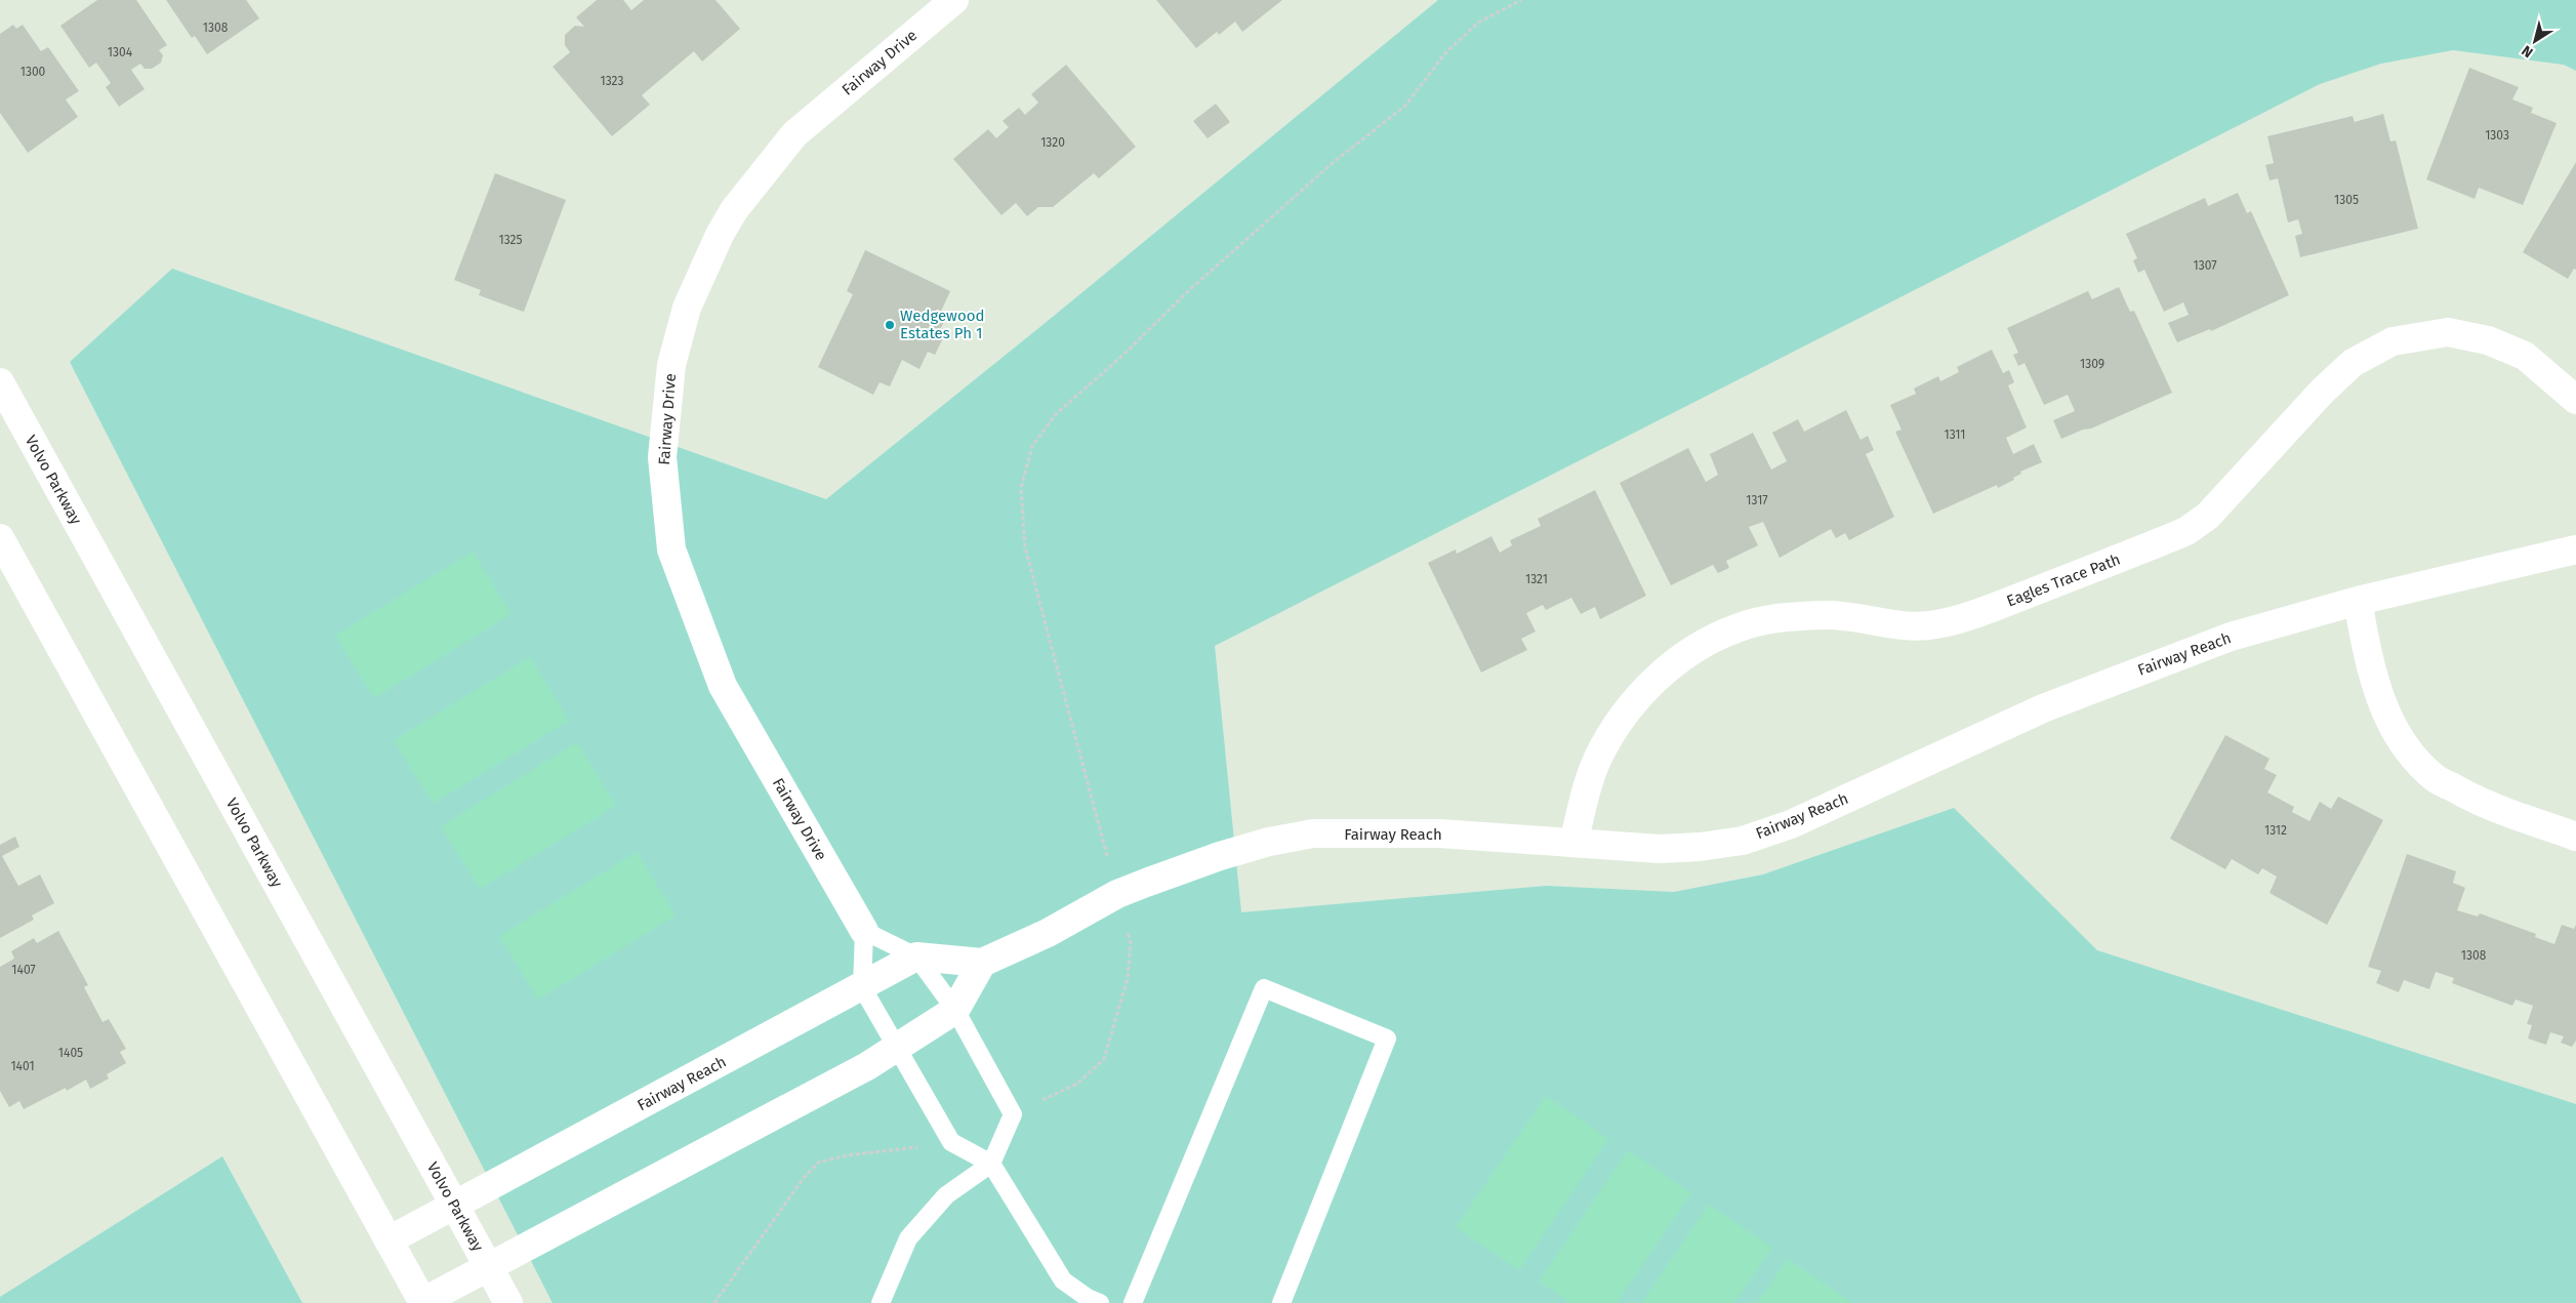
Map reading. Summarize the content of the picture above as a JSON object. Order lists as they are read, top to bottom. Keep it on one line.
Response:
{"streets":{"street":["Fairway Drive","Volvo Parkway","Eagles Trace Path","Fairway Reach"]},"crossings":[["Volvo Parkway","Fairway Reach"],["Eagles Trace Path","Fairway Reach"]],"places":["Wedgewood Estates Ph 1"],"house_numbers":["1308","1304","1300","1323","1303","1320","1305","1325","1307","1309","1311","1317","1321","1312","1308","1407","1405","1401"],"north":"bottom left"}
